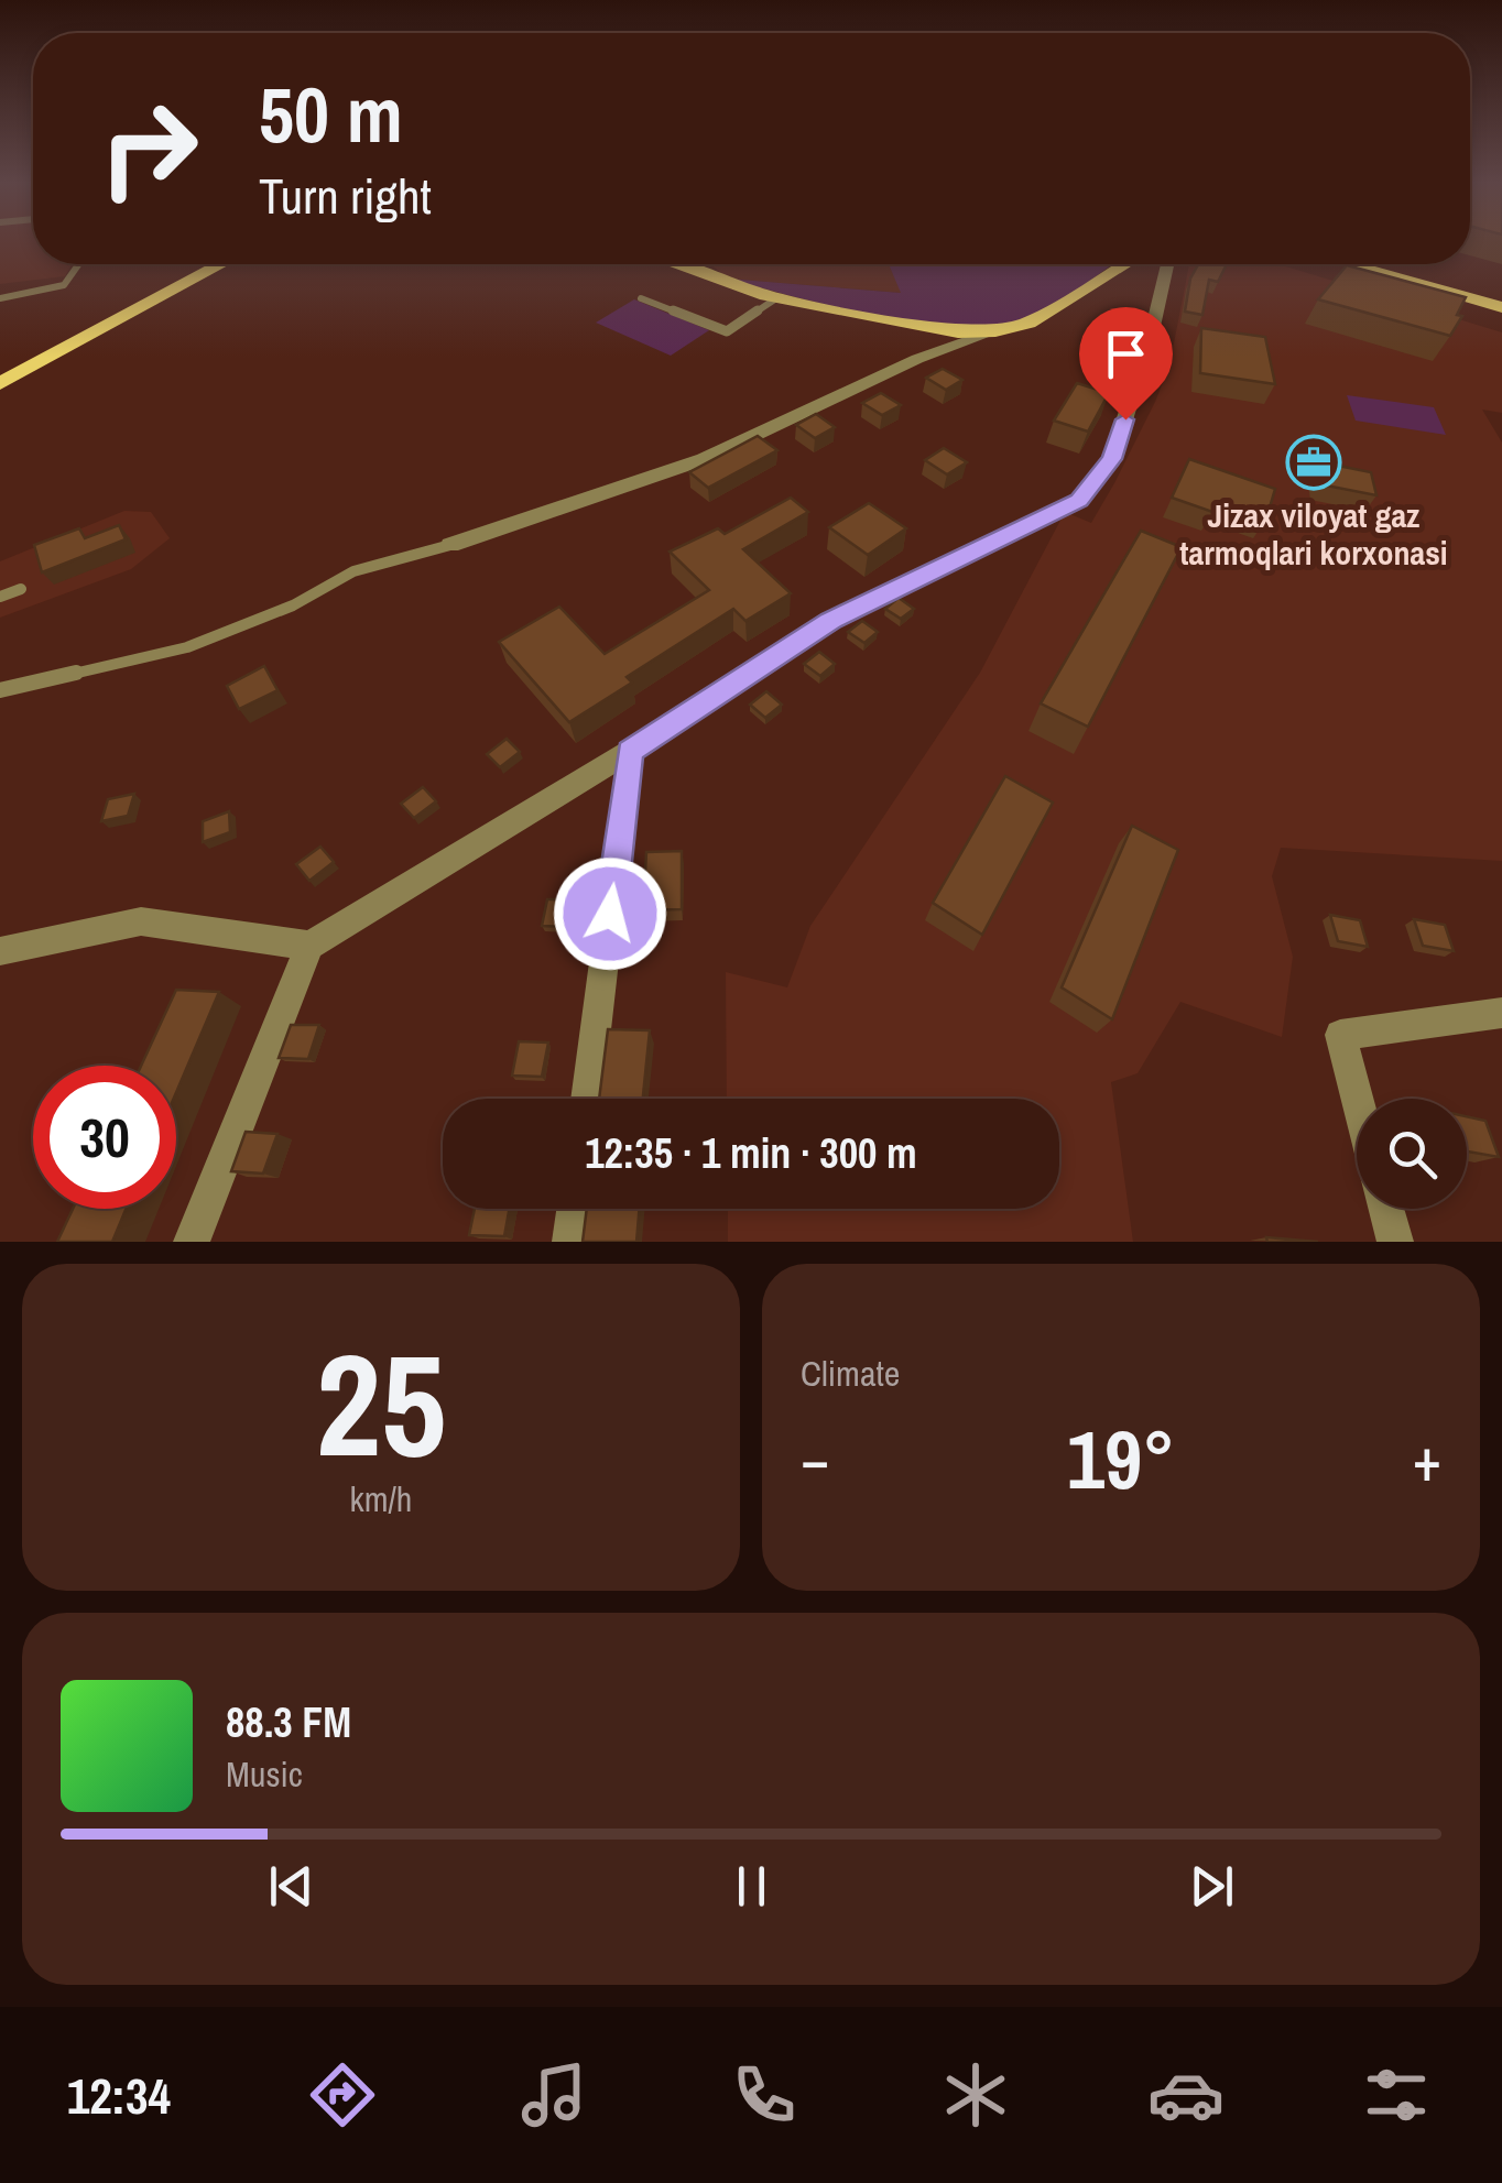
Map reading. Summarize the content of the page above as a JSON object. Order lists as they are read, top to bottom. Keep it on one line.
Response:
{"places":{"office":["Jizax viloyat gaz tarmoqlari korxonasi"]},"page":{"turn":["50 m","Turn right"],"limit":"30","trip":"12:35 · 1 min · 300 m","tile":[["25","km/h"],"Climate"],"heat":["−","19°","+"],"song":["88.3 FM","Music"],"tabs":"12:34"}}
